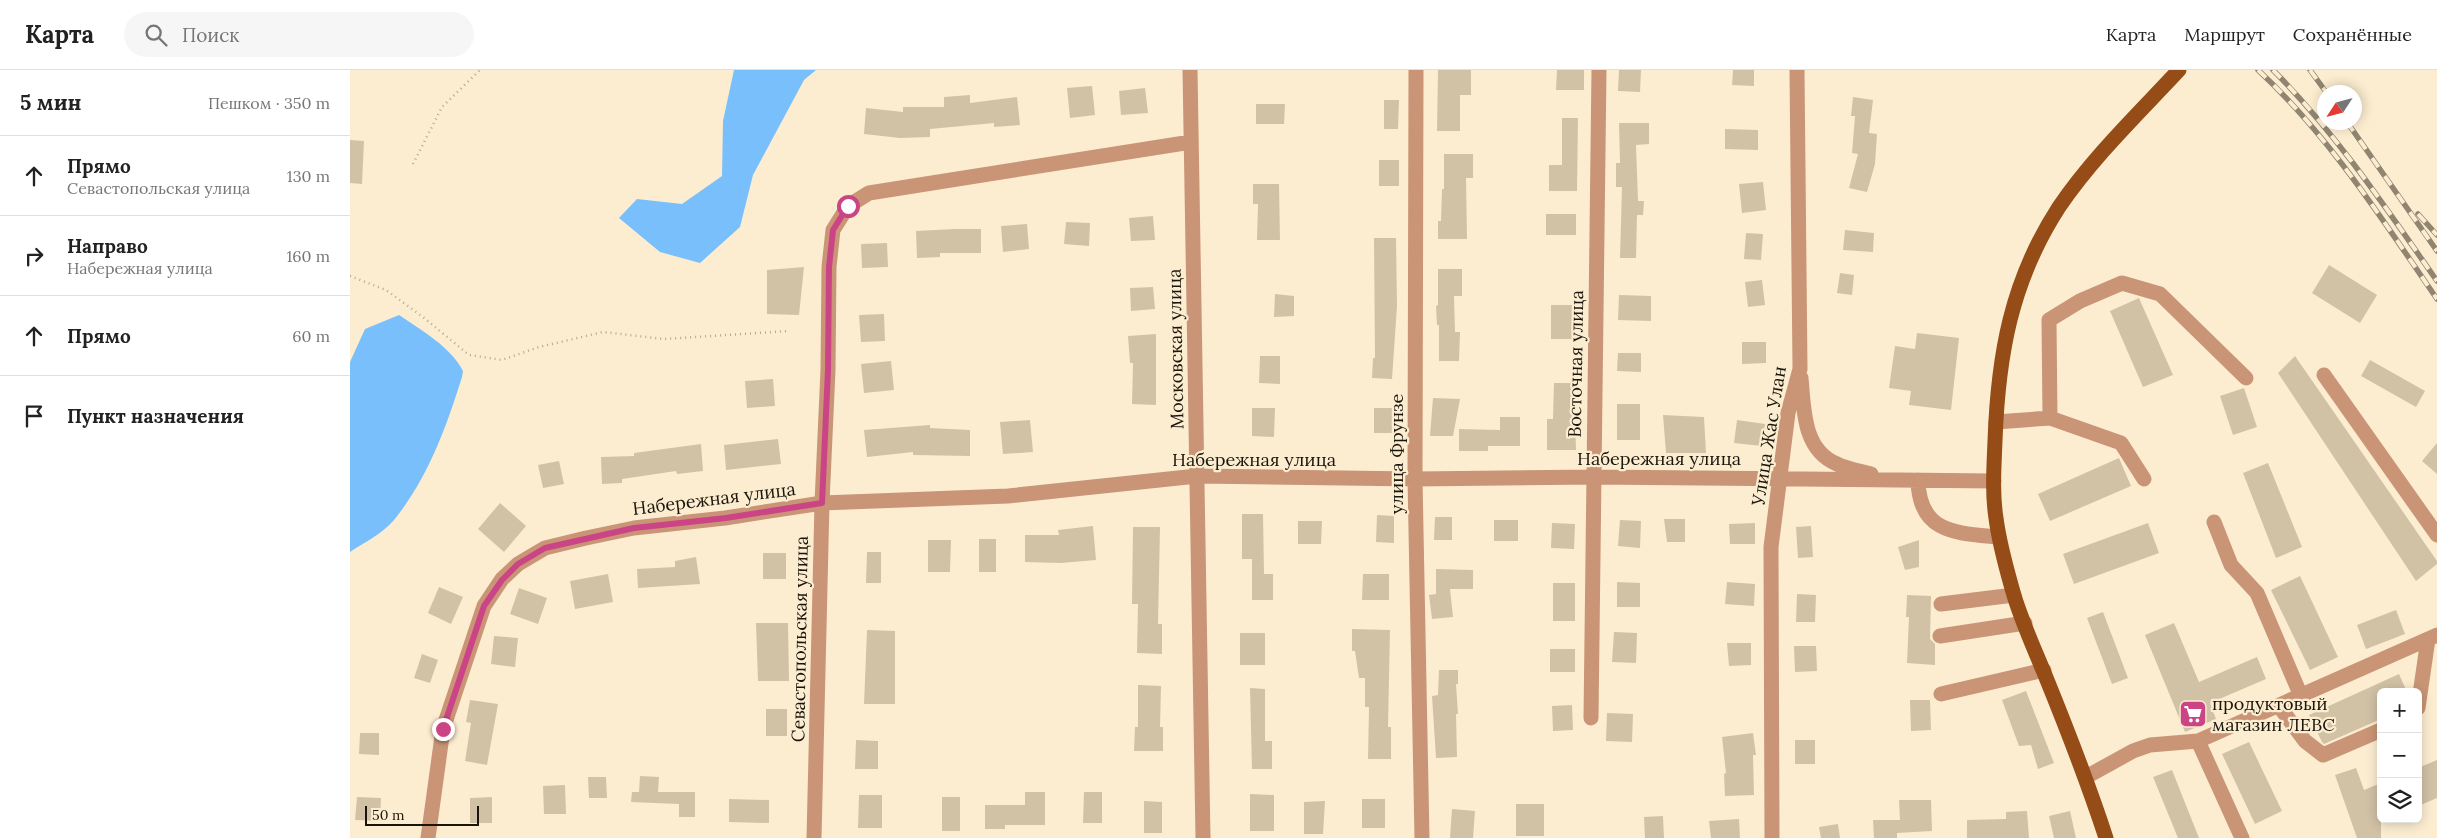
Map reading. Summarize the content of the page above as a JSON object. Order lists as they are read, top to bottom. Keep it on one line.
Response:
{"streets":{"street":["Московская улица","Восточная улица","Улица Жас Улан","улица Фрунзе","Набережная улица","Севастопольская улица"]},"crossings":[["Московская улица","Набережная улица"],["Московская улица","Севастопольская улица"],["Восточная улица","Набережная улица"],["Улица Жас Улан","Набережная улица"],["улица Фрунзе","Набережная улица"],["Набережная улица","Севастопольская улица"]],"places":{"supermarket":["продуктовый магазин ЛЕВС"]},"scale_bar":"50 m","north":"bottom left","page":{"header":"Карта","search":"Поиск","nav":["Карта","Маршрут","Сохранённые"],"heading":["5 мин","Пешком · 350 m"],"list":[["Прямо","Севастопольская улица","130 m"],["Направо","Набережная улица","160 m"],["Прямо","60 m"],"Пункт назначения"],"map_buttons":["+","−"],"scale":"50 m"}}
